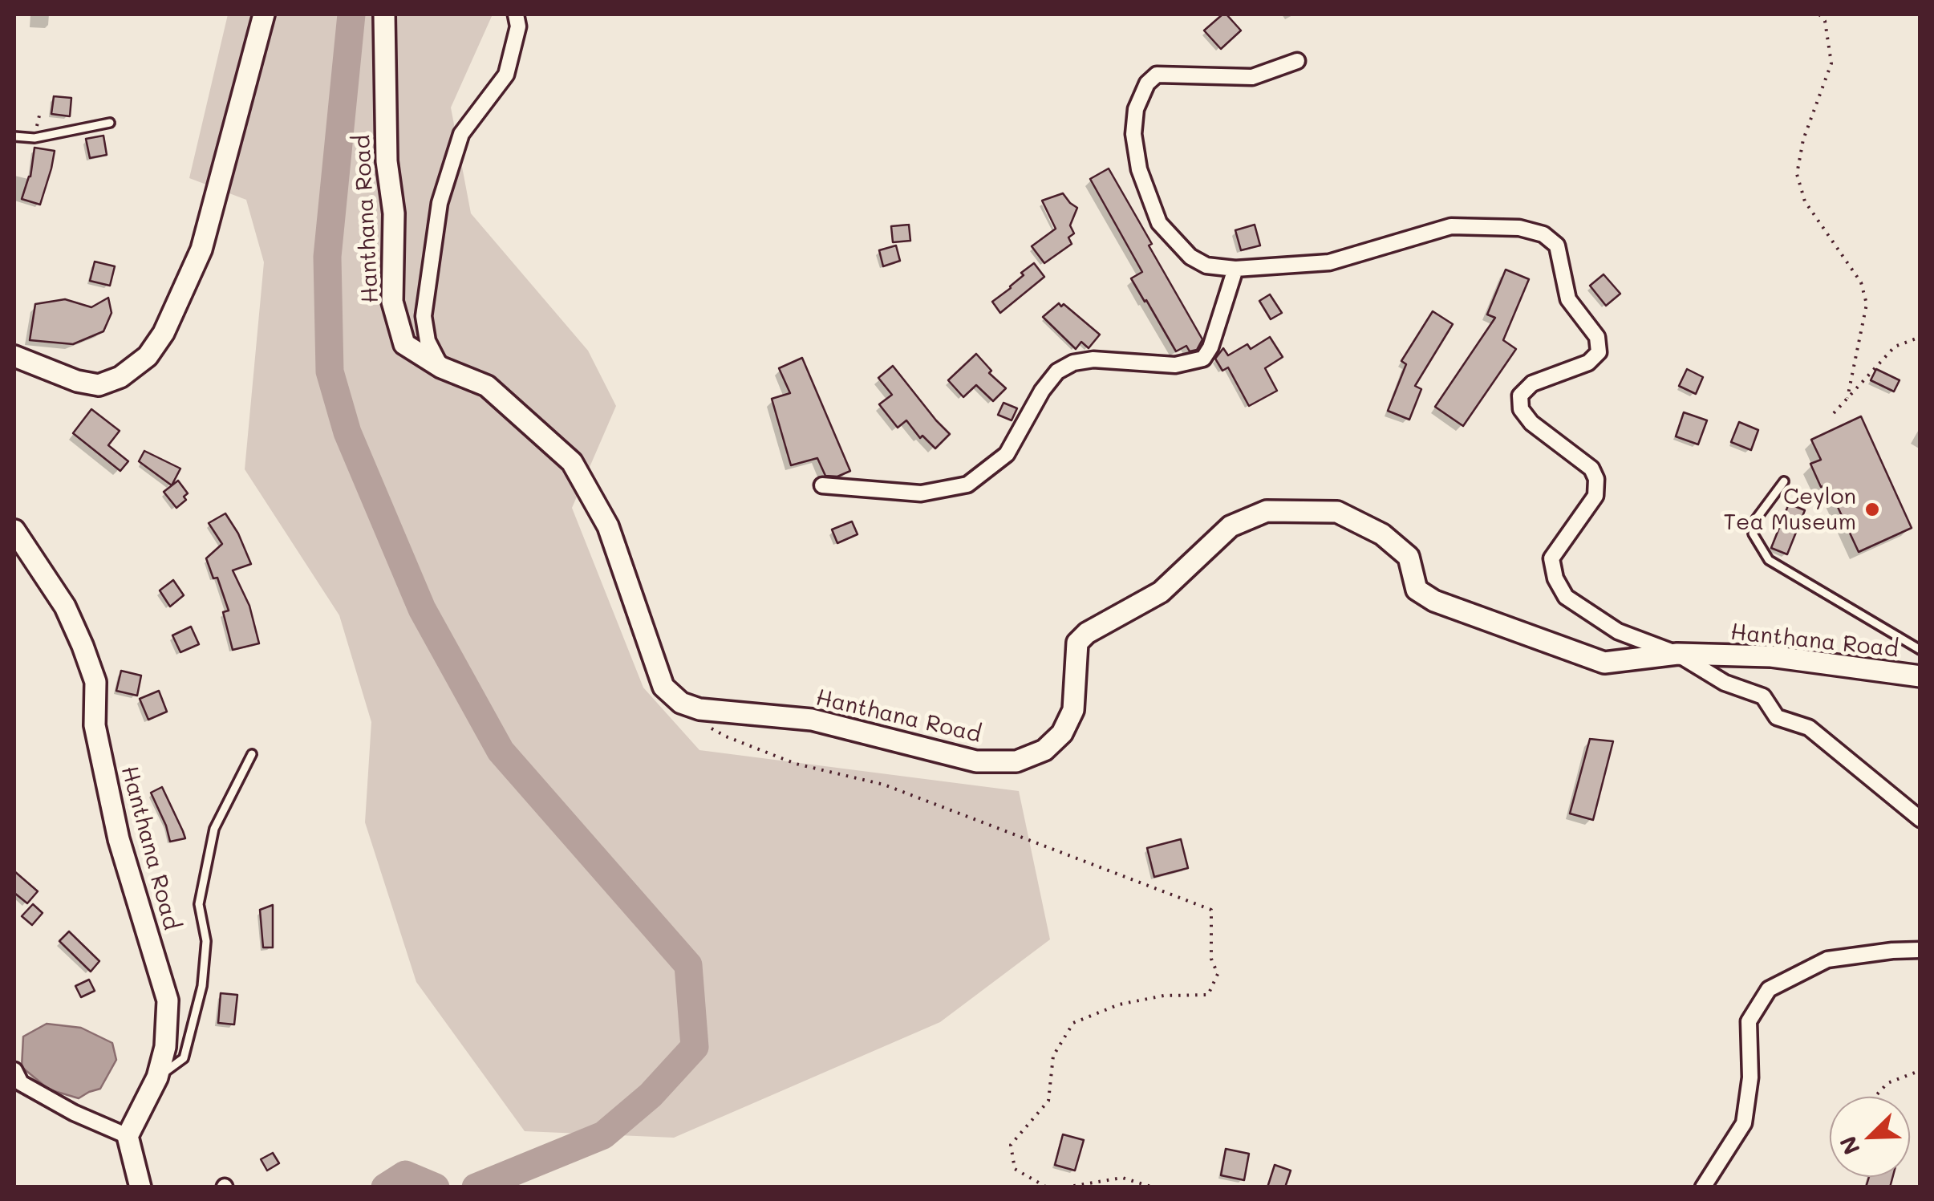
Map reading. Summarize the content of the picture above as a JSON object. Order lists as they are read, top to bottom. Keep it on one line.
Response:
{"streets":{"street":["Hanthana Road"]},"places":["Ceylon Tea Museum"],"north":"bottom left"}
